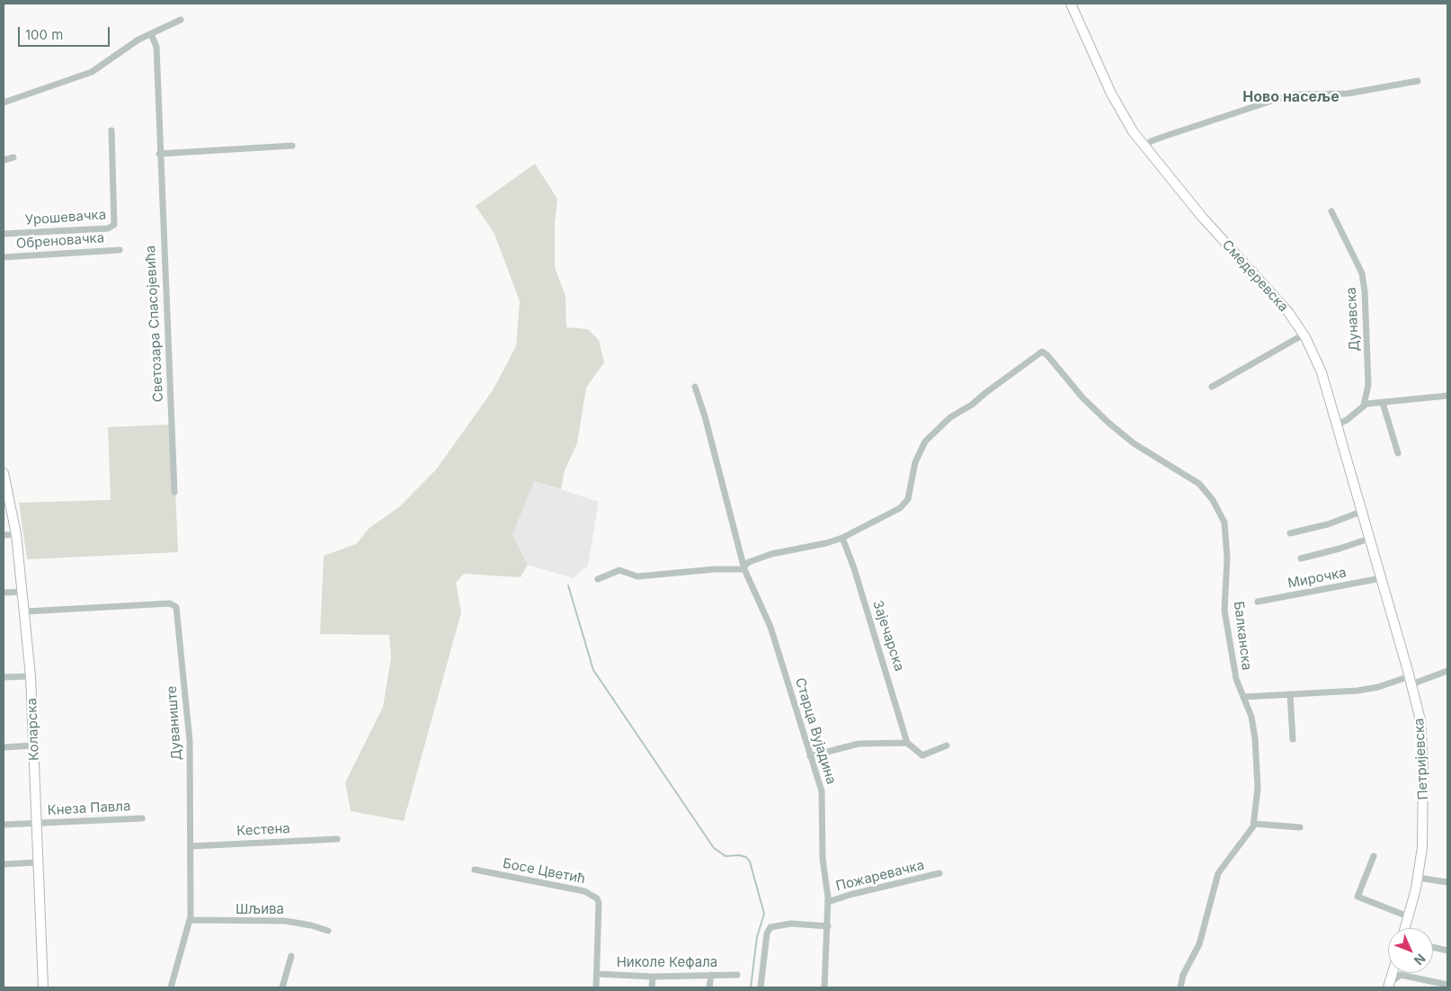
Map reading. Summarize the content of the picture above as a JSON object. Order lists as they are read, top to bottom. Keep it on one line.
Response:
{"streets":{"main road":["Смедеревска","Коларска","Петријевска"],"street":["Урошевачка","Обреновачка","Дунавска","Светозара Спасојевића","Мирочка","Зајечарска","Балканска","Дуваниште","Старца Вујадина","Кнеза Павла","Кестена","Босе Цветић","Пожаревачка","Шљива","Николе Кефала"]},"crossings":[["Смедеревска","Мирочка"],["Смедеревска","Петријевска"],["Мирочка","Петријевска"],["Зајечарска","Балканска"],["Дуваниште","Коларска"],["Дуваниште","Кестена"],["Дуваниште","Шљива"],["Коларска","Кнеза Павла"],["Старца Вујадина","Пожаревачка"],["Босе Цветић","Николе Кефала"]],"districts":["Ново насеље"],"scale_bar":"100 m","north":"bottom right"}
